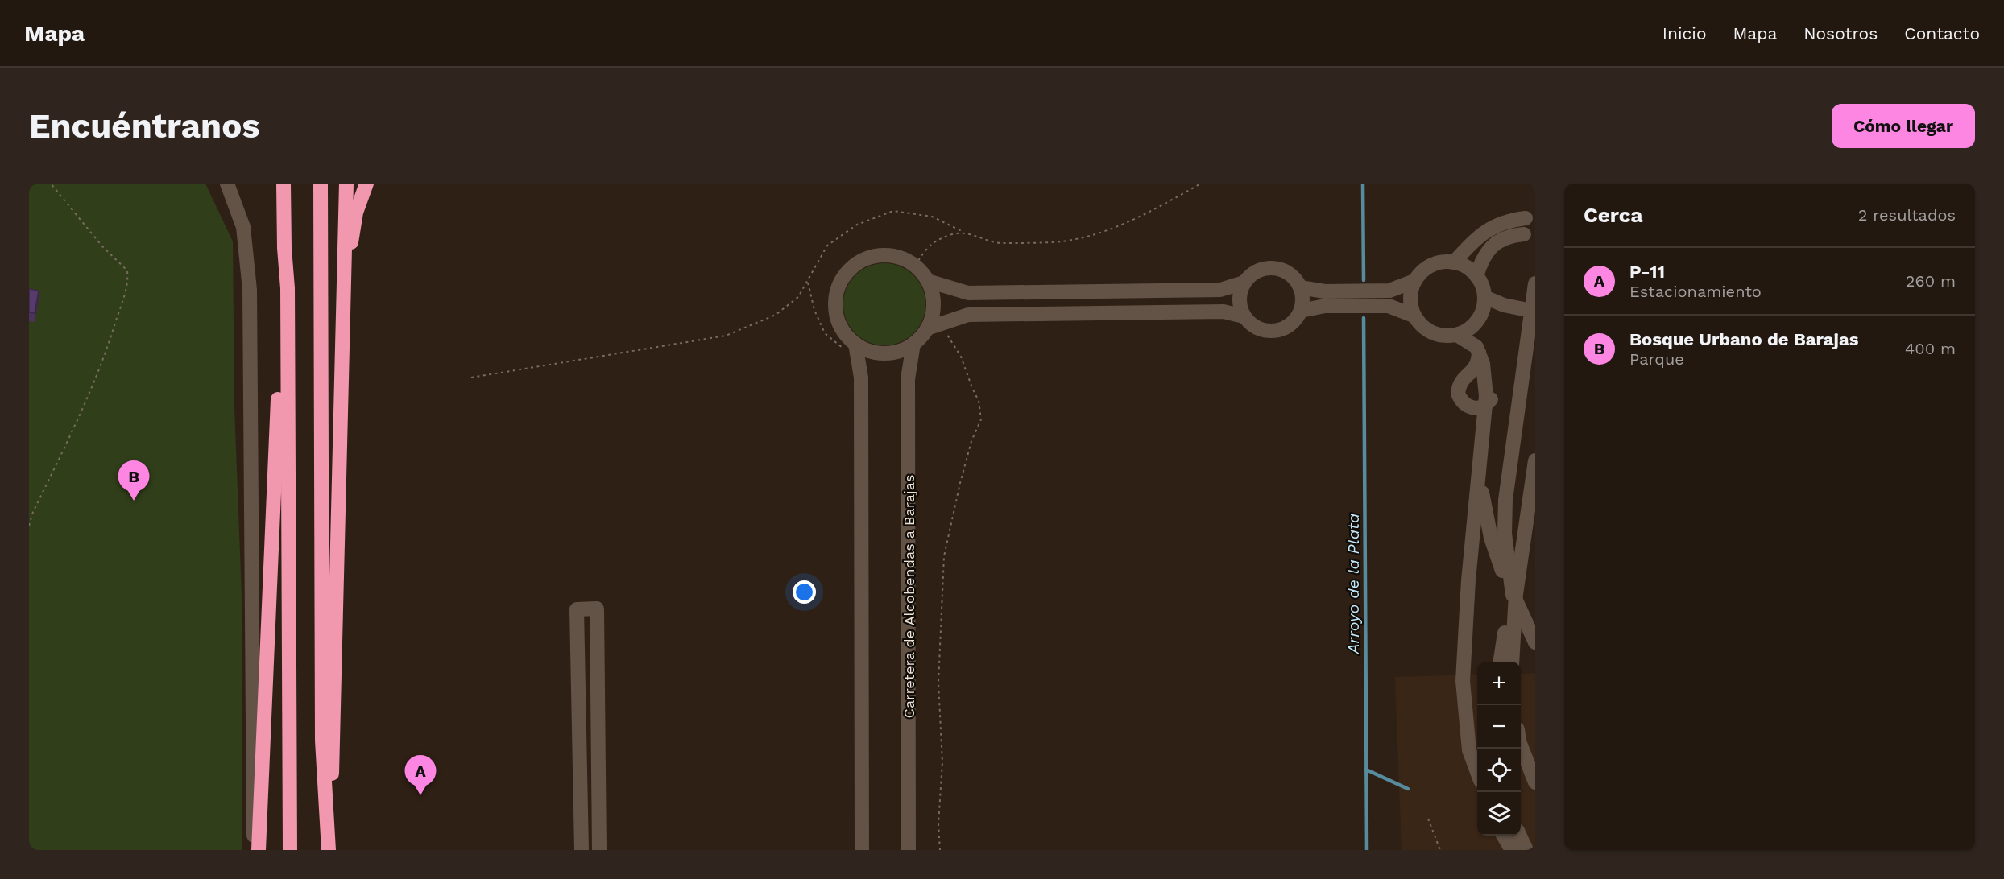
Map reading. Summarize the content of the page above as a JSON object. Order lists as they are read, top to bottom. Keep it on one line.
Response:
{"streets":{"street":["Carretera de Alcobendas a Barajas"]},"water":["Arroyo de la Plata"],"page":{"header":"Mapa","nav":["Inicio","Mapa","Nosotros","Contacto"],"buttons":"Cómo llegar","title":"Encuéntranos","heading":["Cerca","2 resultados"],"list":[{"mark":"A","name":"P-11","note":"Estacionamiento","value":"260 m"},{"mark":"B","name":"Bosque Urbano de Barajas","note":"Parque","value":"400 m"}],"pins":["B","A"],"map_buttons":["+","−"]}}
